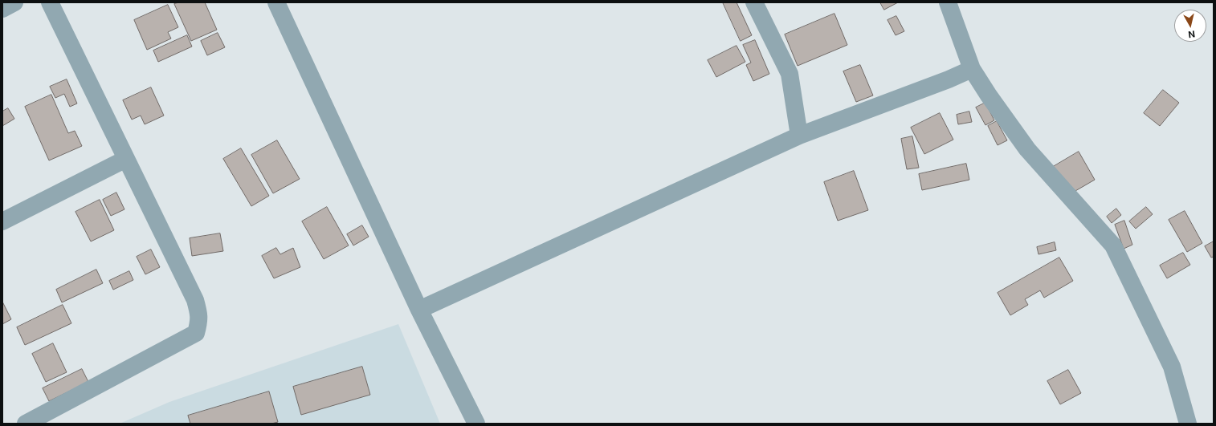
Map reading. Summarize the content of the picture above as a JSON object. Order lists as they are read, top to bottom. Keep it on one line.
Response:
{"north":"bottom"}
